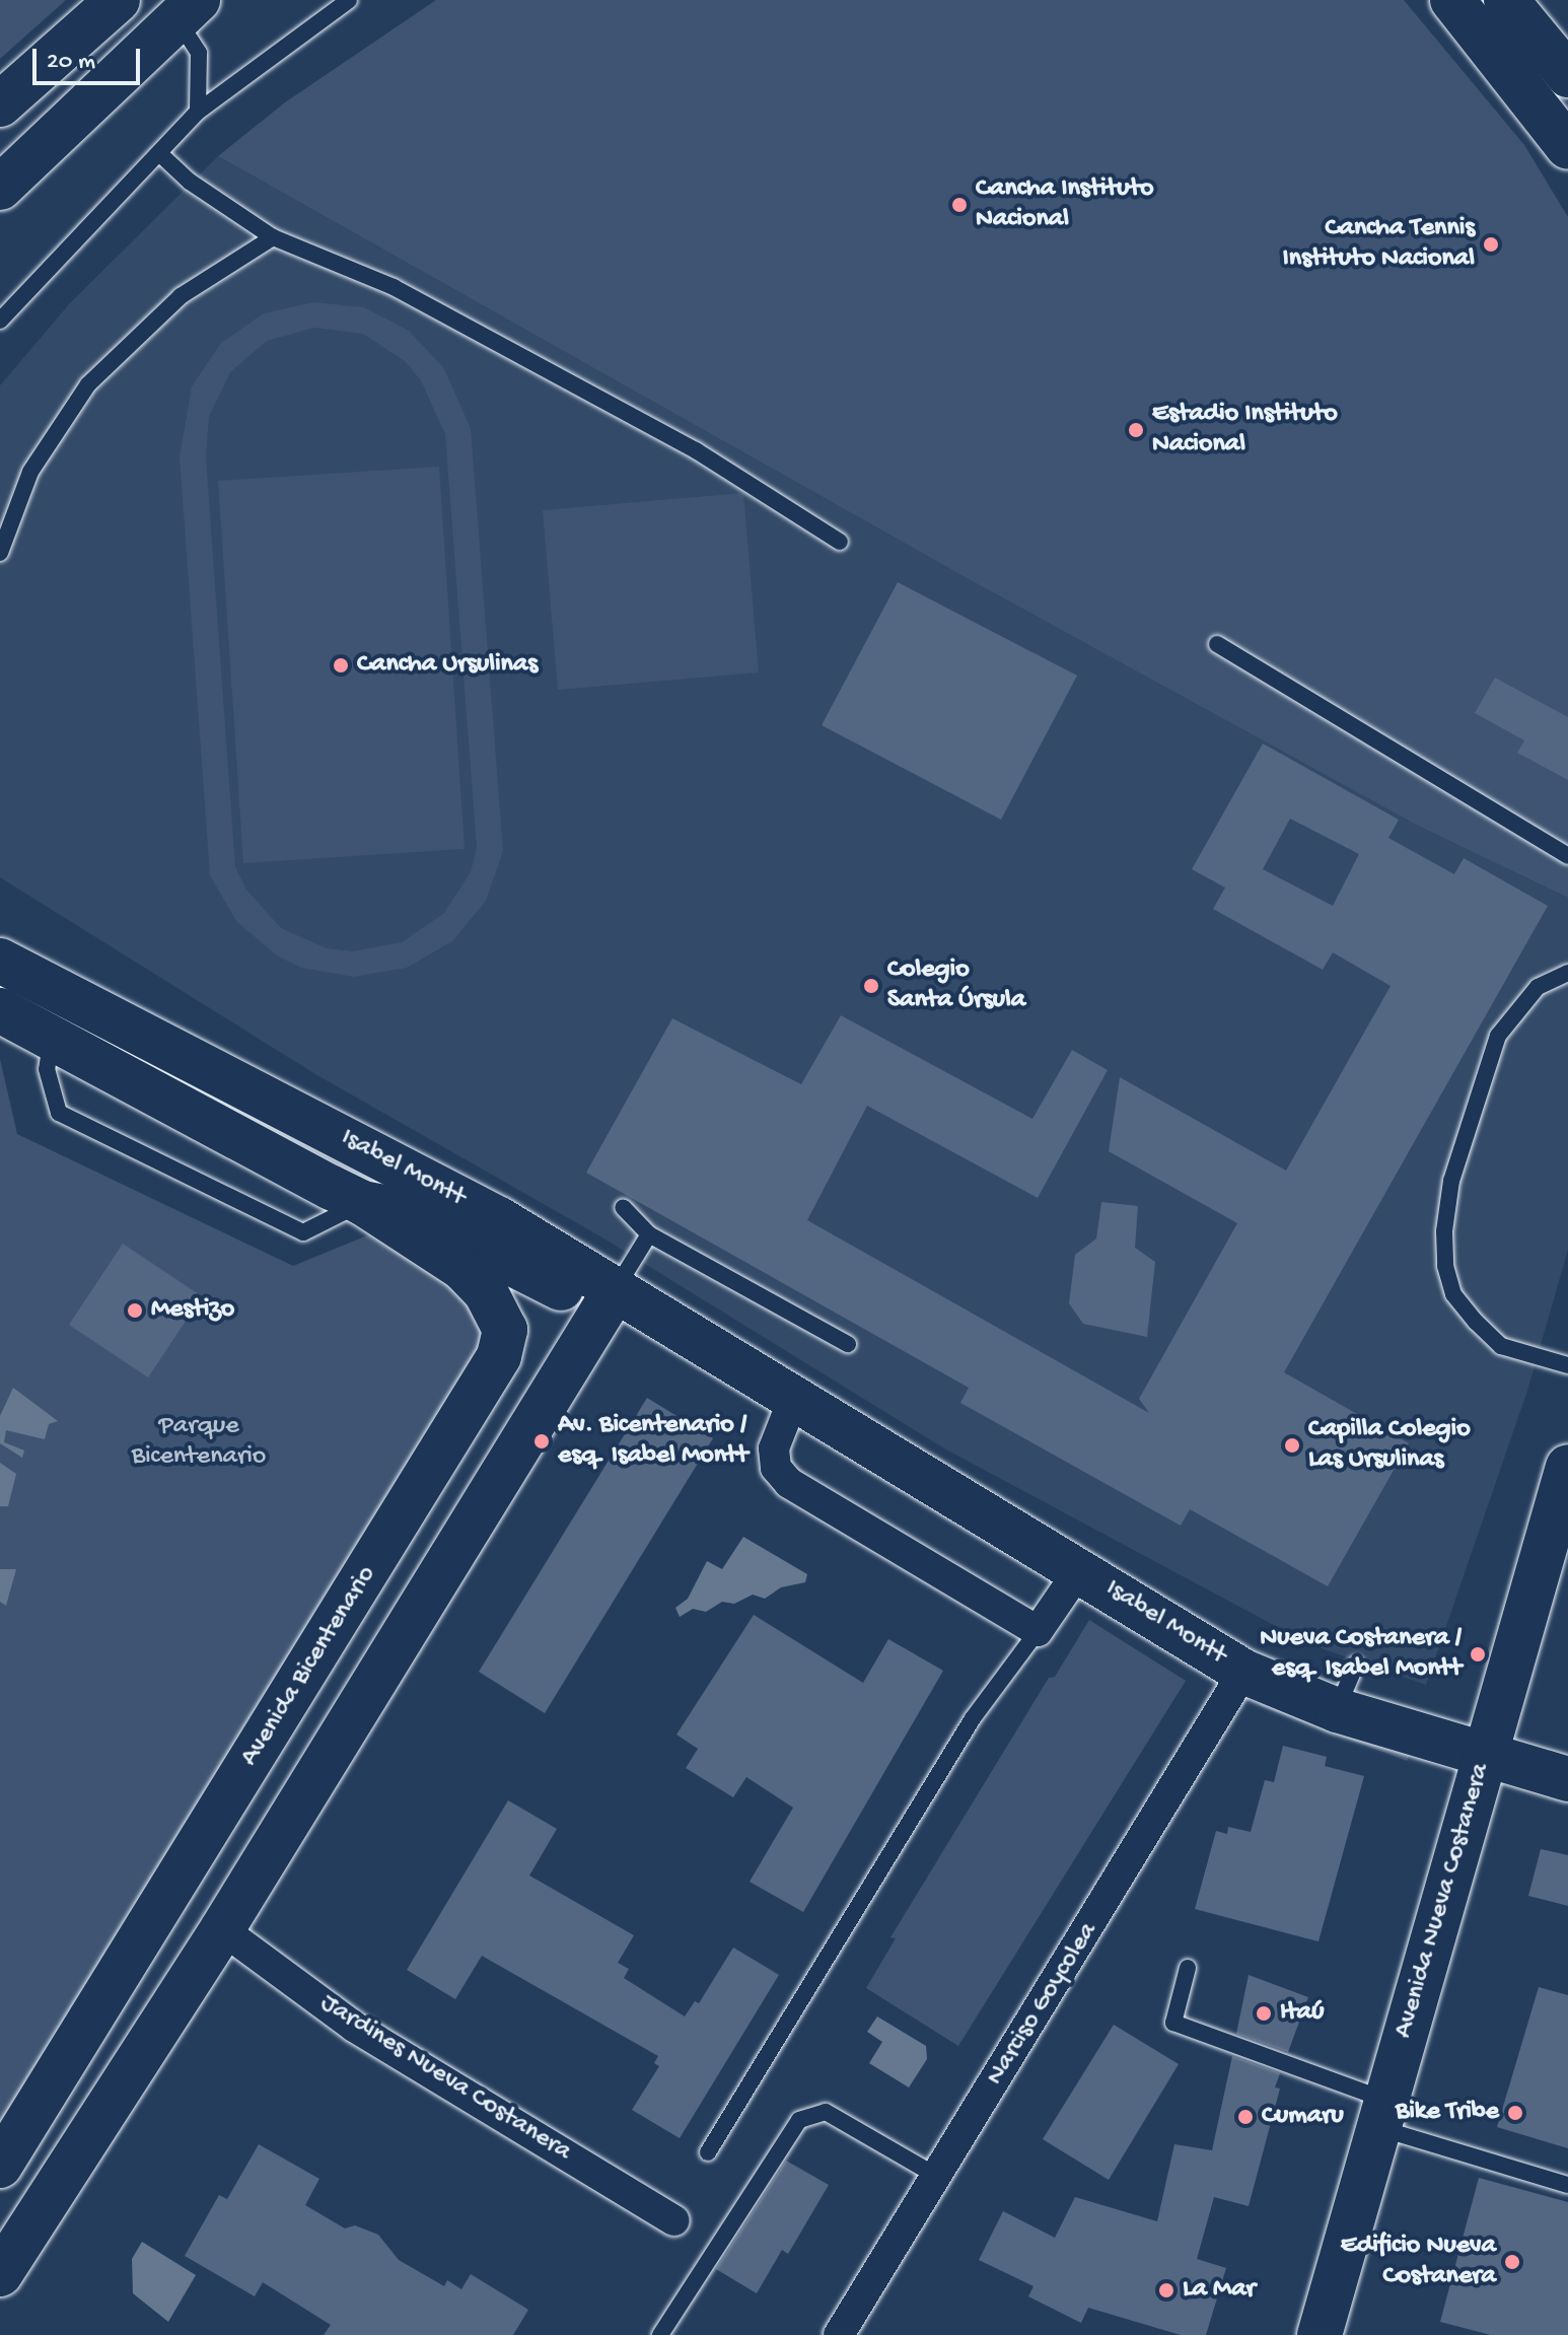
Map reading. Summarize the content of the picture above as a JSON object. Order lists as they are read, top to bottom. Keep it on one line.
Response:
{"streets":{"main road":["Isabel Montt","Avenida Bicentenario","Avenida Nueva Costanera"],"street":["Narciso Goycolea","Jardines Nueva Costanera"]},"crossings":[["Isabel Montt","Avenida Bicentenario"],["Isabel Montt","Avenida Nueva Costanera"],["Isabel Montt","Narciso Goycolea"]],"parks":["Parque Bicentenario"],"places":["Cancha Instituto Nacional","Cancha Tennis Instituto Nacional","Estadio Instituto Nacional","Cancha Ursulinas","Colegio Santa Úrsula","Mestizo","Av. Bicentenario / esq. Isabel Montt","Capilla Colegio Las Ursulinas","Nueva Costanera / esq. Isabel Montt","Itaú","Bike Tribe","Cumaru","Edificio Nueva Costanera","La Mar"],"scale_bar":"20 m"}
